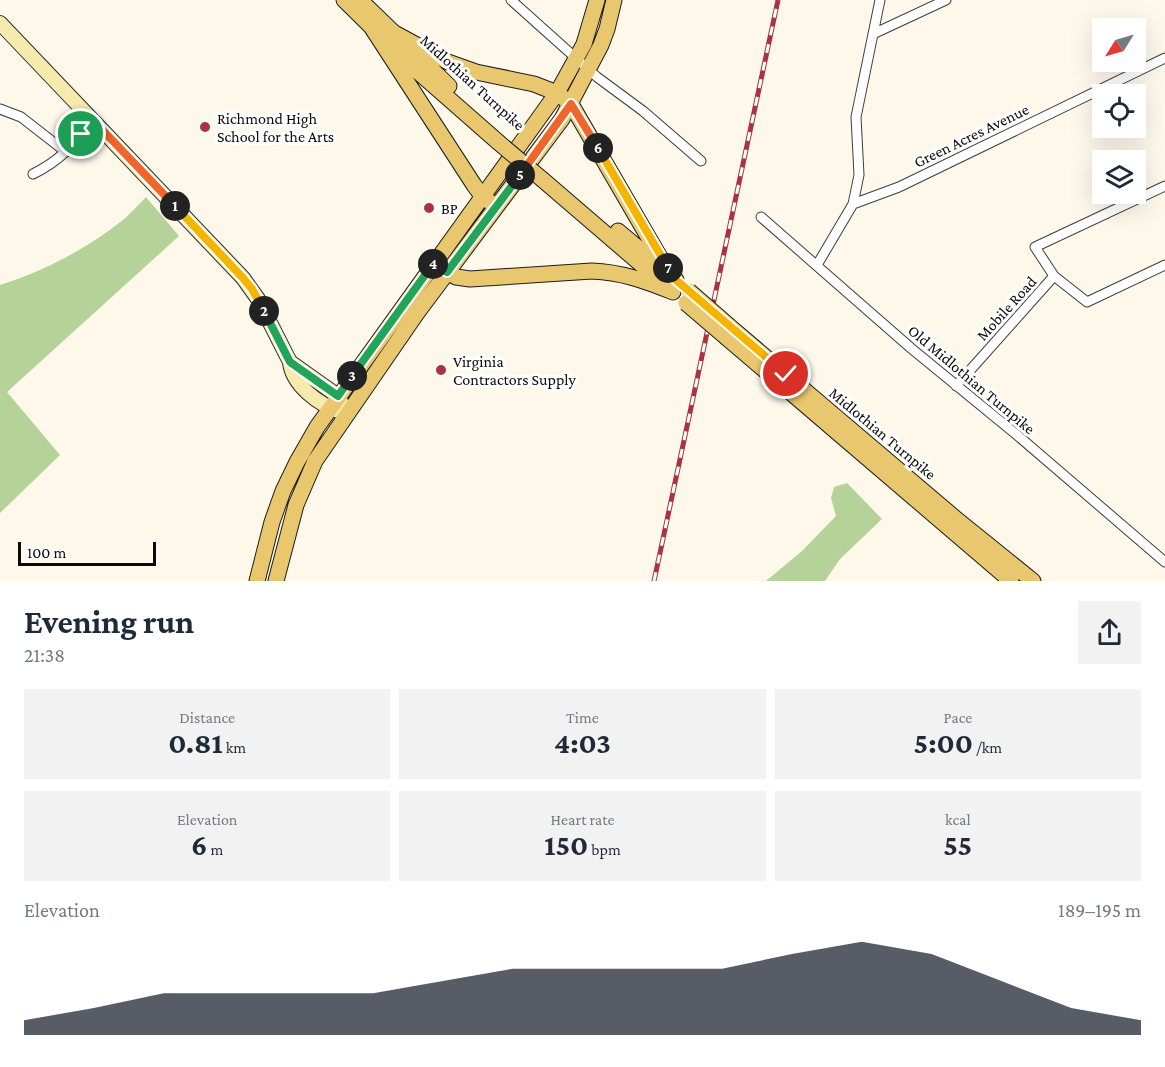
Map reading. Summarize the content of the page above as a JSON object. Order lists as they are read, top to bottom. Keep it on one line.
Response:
{"streets":{"main road":["Midlothian Turnpike"],"street":["Green Acres Avenue","Mobile Road","Old Midlothian Turnpike"]},"crossings":[["Mobile Road","Old Midlothian Turnpike"]],"places":["Richmond High School for the Arts","BP","Virginia Contractors Supply"],"scale_bar":"100 m","north":"bottom left","page":{"pins":["6","5","1","4","7","2","3"],"scale":"100 m","heading":["Evening run","21:38"],"stats":[["Distance","0.81 km"],["Time","4:03"],["Pace","5:00 /km"],["Elevation","6 m"],["Heart rate","150 bpm"],["kcal","55"]],"chart":["Elevation","189–195 m"]}}
